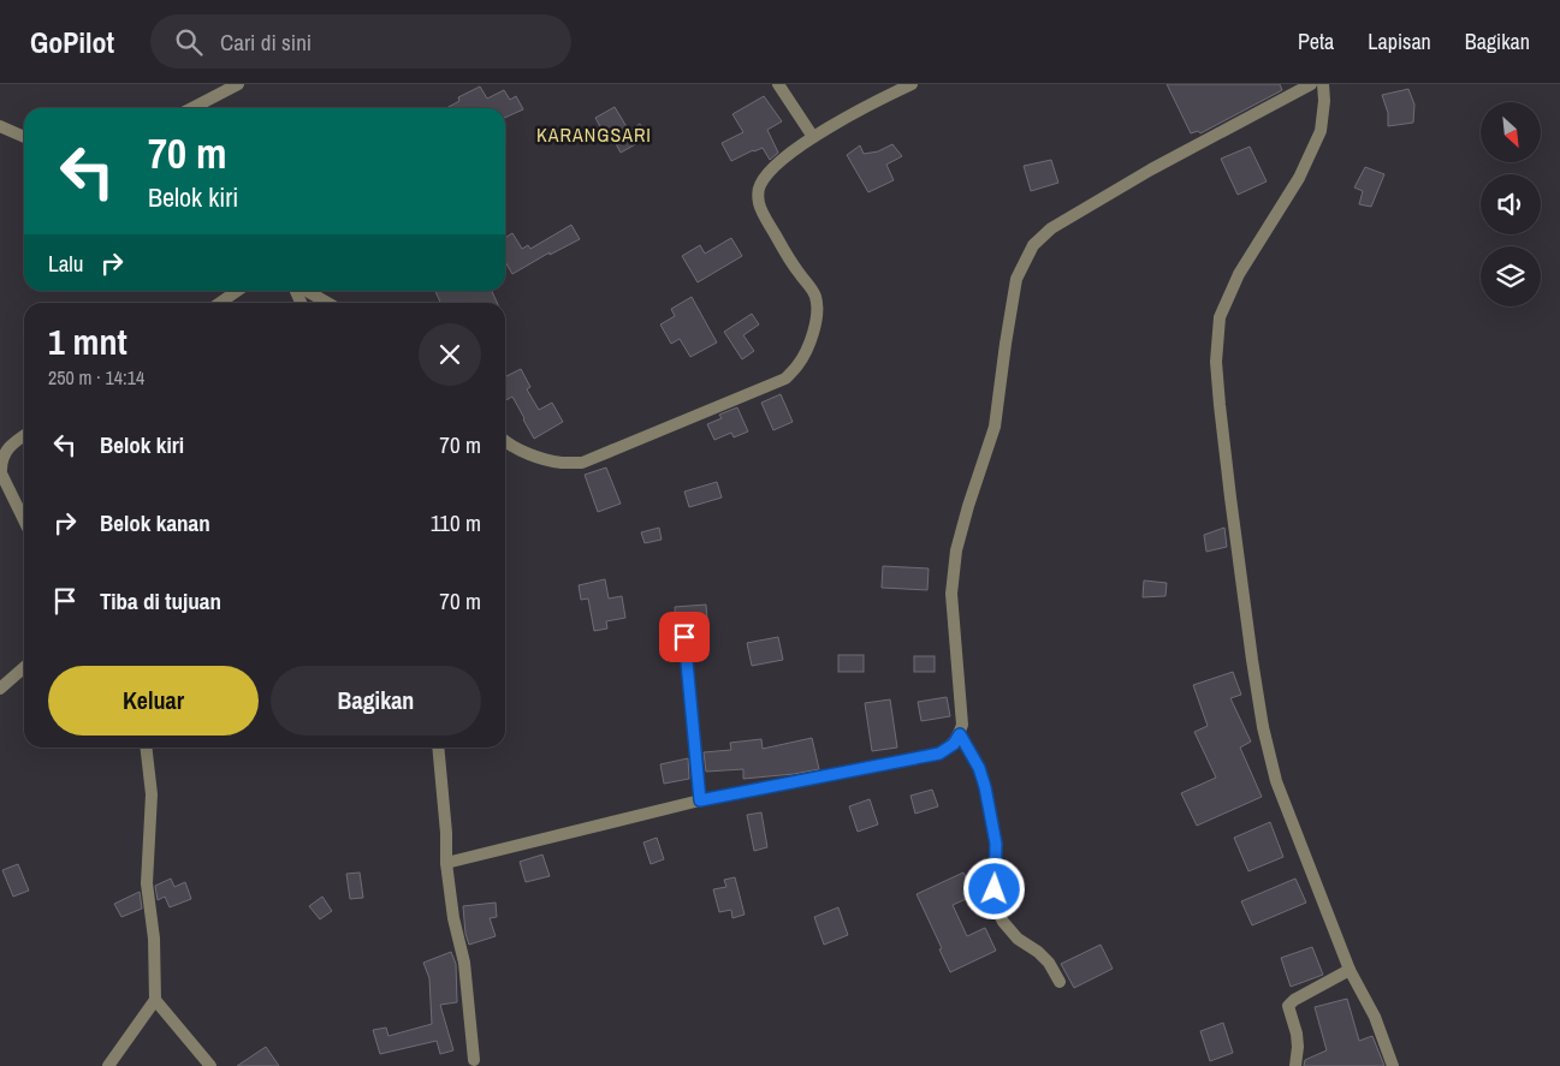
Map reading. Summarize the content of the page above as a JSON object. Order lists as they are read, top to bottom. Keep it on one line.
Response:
{"districts":["KARANGSARI"],"north":"bottom right","page":{"header":"GoPilot","search":"Cari di sini","nav":["Peta","Lapisan","Bagikan"],"turn":["70 m","Belok kiri"],"then":"Lalu","heading":["1 mnt","250 m · 14:14"],"list":[{"name":"Belok kiri","value":"70 m"},{"name":"Belok kanan","value":"110 m"},{"name":"Tiba di tujuan","value":"70 m"}],"buttons":["Keluar","Bagikan"]}}
